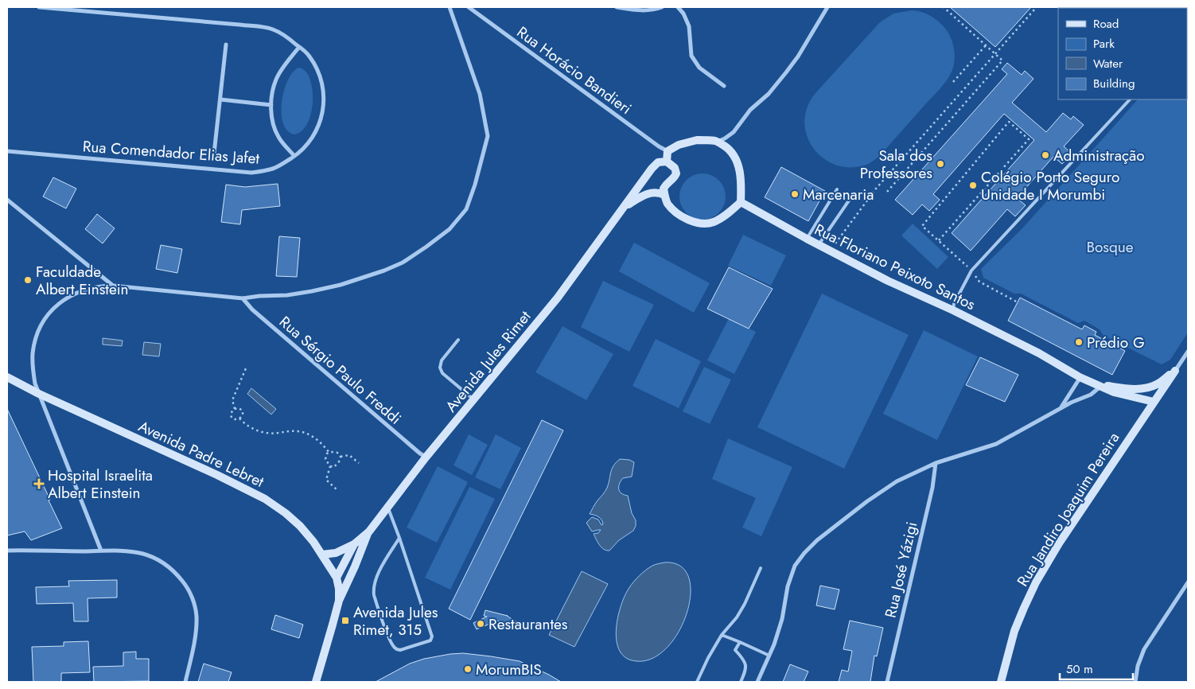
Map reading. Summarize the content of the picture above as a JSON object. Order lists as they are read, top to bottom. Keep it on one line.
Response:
{"streets":{"street":["Rua Horácio Bandieri","Rua Comendador Elias Jafet","Rua Floriano Peixoto Santos","Avenida Jules Rimet","Rua Sérgio Paulo Freddi","Avenida Padre Lebret","Rua Jandiro Joaquim Pereira","Rua José Yázigi"]},"crossings":[["Rua Horácio Bandieri","Rua Floriano Peixoto Santos"],["Rua Horácio Bandieri","Avenida Jules Rimet"],["Rua Floriano Peixoto Santos","Avenida Jules Rimet"],["Rua Floriano Peixoto Santos","Rua Jandiro Joaquim Pereira"],["Avenida Jules Rimet","Rua Sérgio Paulo Freddi"],["Avenida Jules Rimet","Avenida Padre Lebret"]],"parks":["Bosque"],"places":{"other":["Administração","Sala dos Professores","Colégio Porto Seguro Unidade I Morumbi","Marcenaria","Faculdade Albert Einstein","Prédio G","Restaurantes","MorumBIS"],"health":["Hospital Israelita Albert Einstein"],"transit":["Avenida Jules Rimet, 315"]},"legend":["Road","Park","Water","Building"],"scale_bar":"50 m"}
